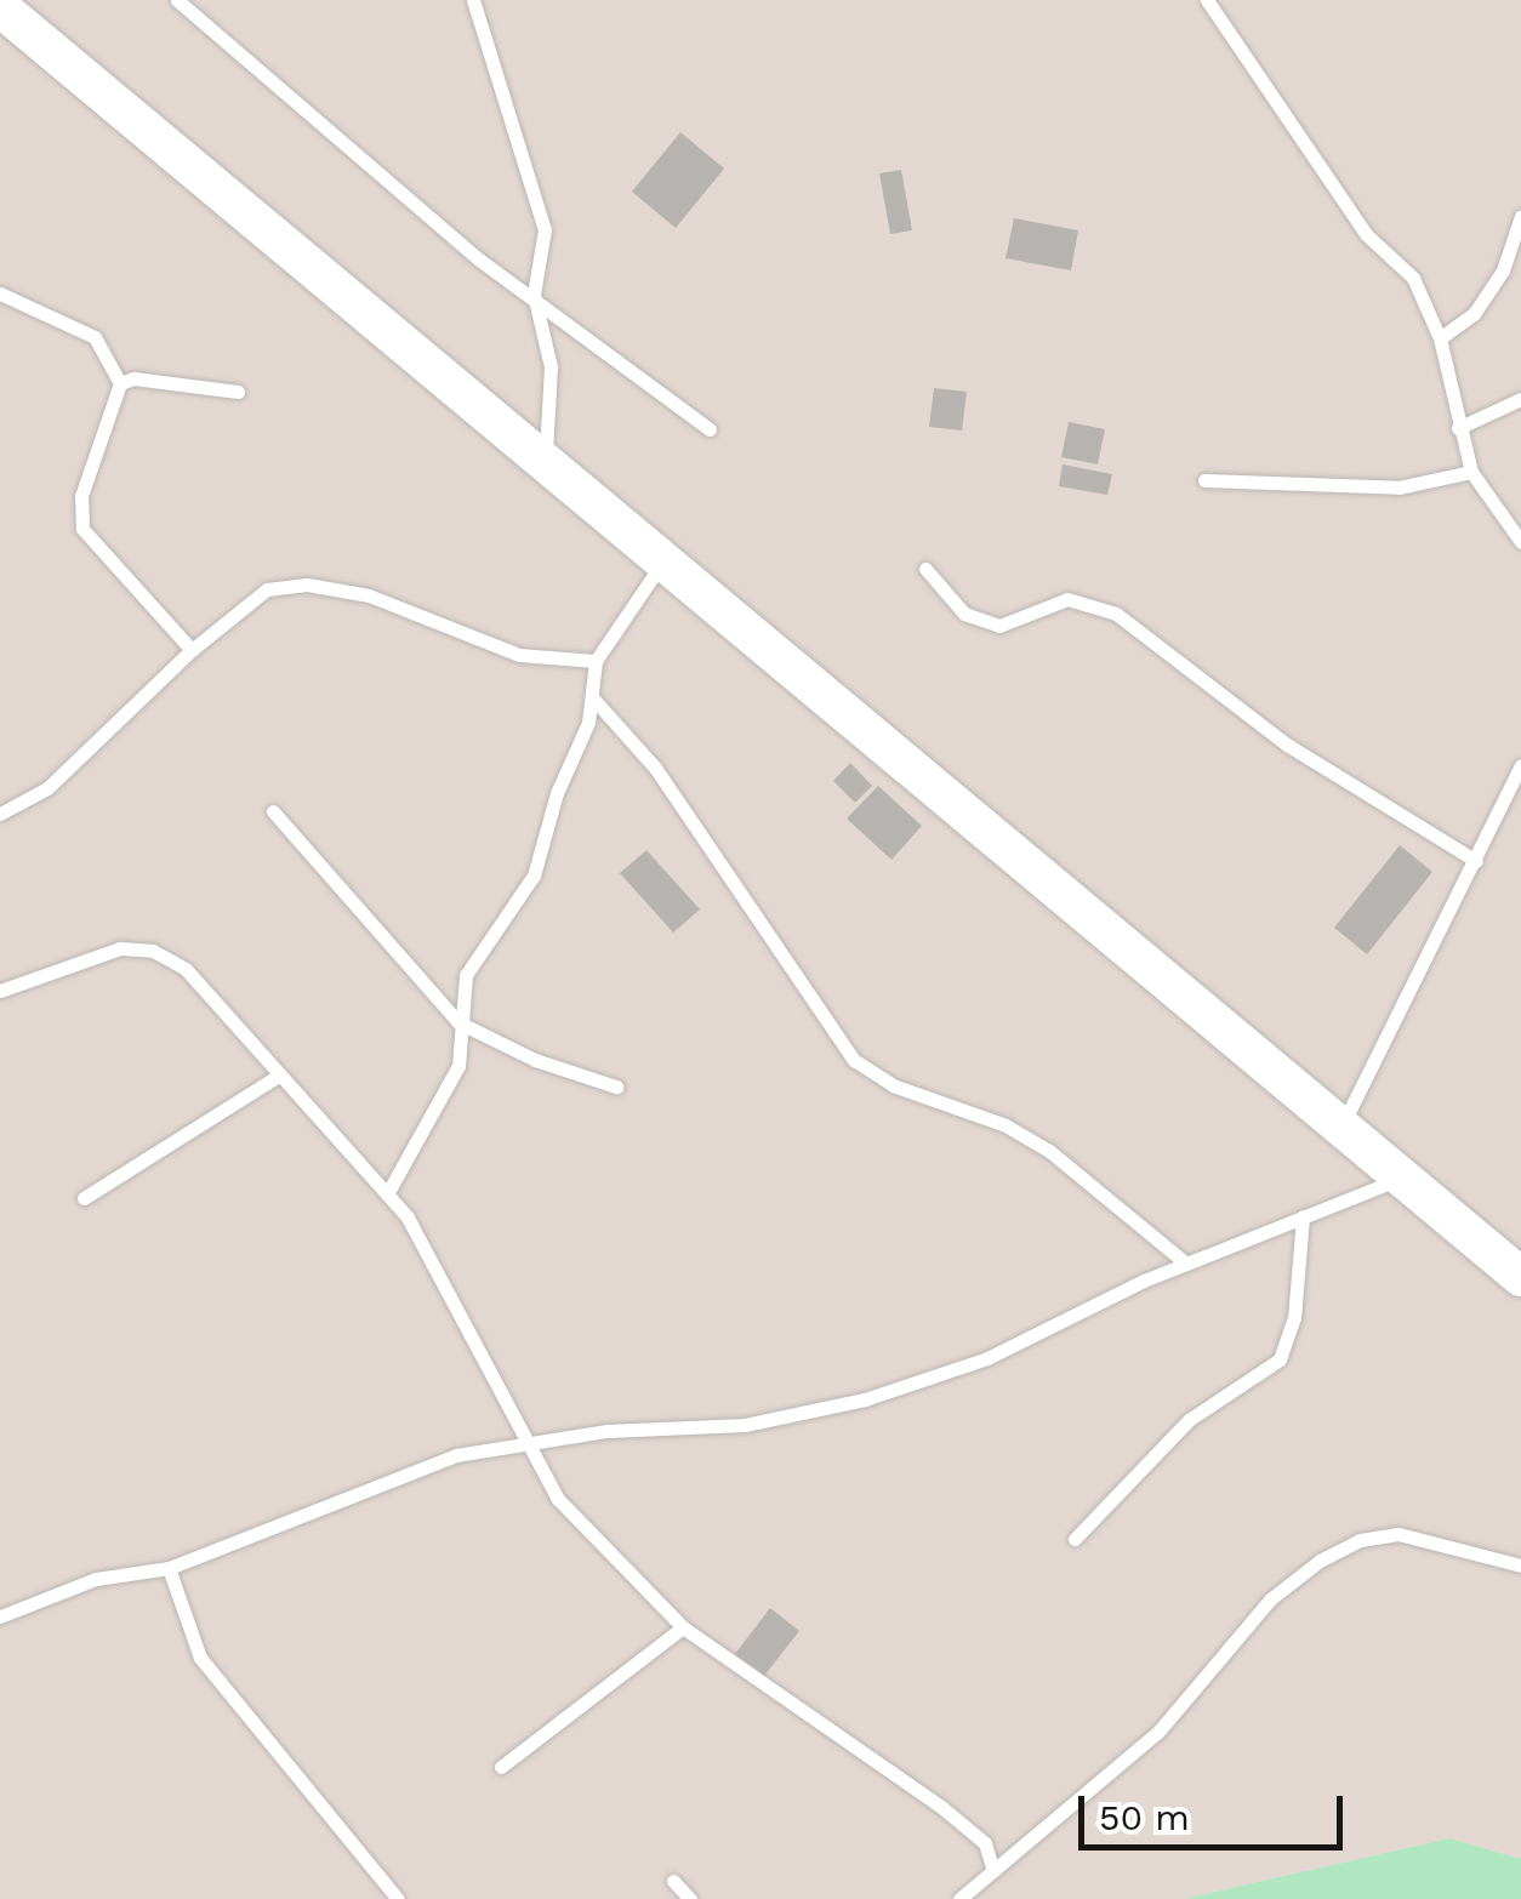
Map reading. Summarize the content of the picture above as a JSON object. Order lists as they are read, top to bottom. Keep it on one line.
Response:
{"scale_bar":"50 m"}
